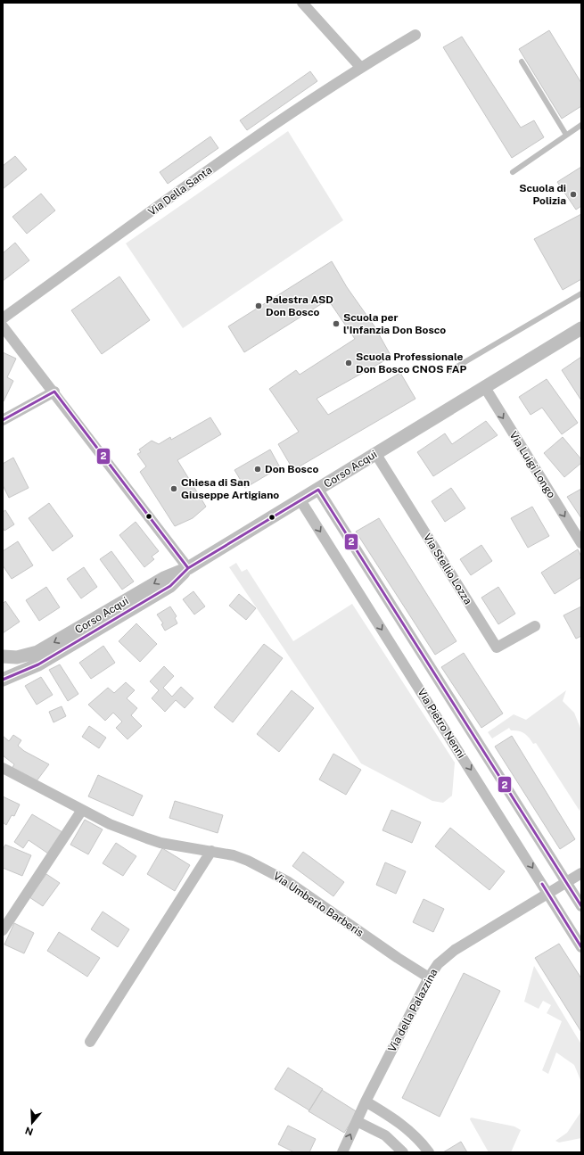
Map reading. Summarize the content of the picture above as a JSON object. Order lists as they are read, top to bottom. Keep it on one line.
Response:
{"streets":{"street":["Via Della Santa","Via Luigi Longo","Corso Acqui","Via Stellio Lozza","Via Pietro Nenni","Via Umberto Barberis","Via della Palazzina"]},"crossings":[["Via Luigi Longo","Corso Acqui"],["Corso Acqui","Via Stellio Lozza"],["Corso Acqui","Via Pietro Nenni"],["Via Pietro Nenni","Via della Palazzina"],["Via Umberto Barberis","Via della Palazzina"]],"one_way":["Via Luigi Longo"],"places":["Scuola di Polizia","Palestra ASD Don Bosco","Scuola per l'Infanzia Don Bosco","Scuola Professionale Don Bosco CNOS FAP","Don Bosco","Chiesa di San Giuseppe Artigiano"],"lines":["transit line 2"],"north":"bottom"}
